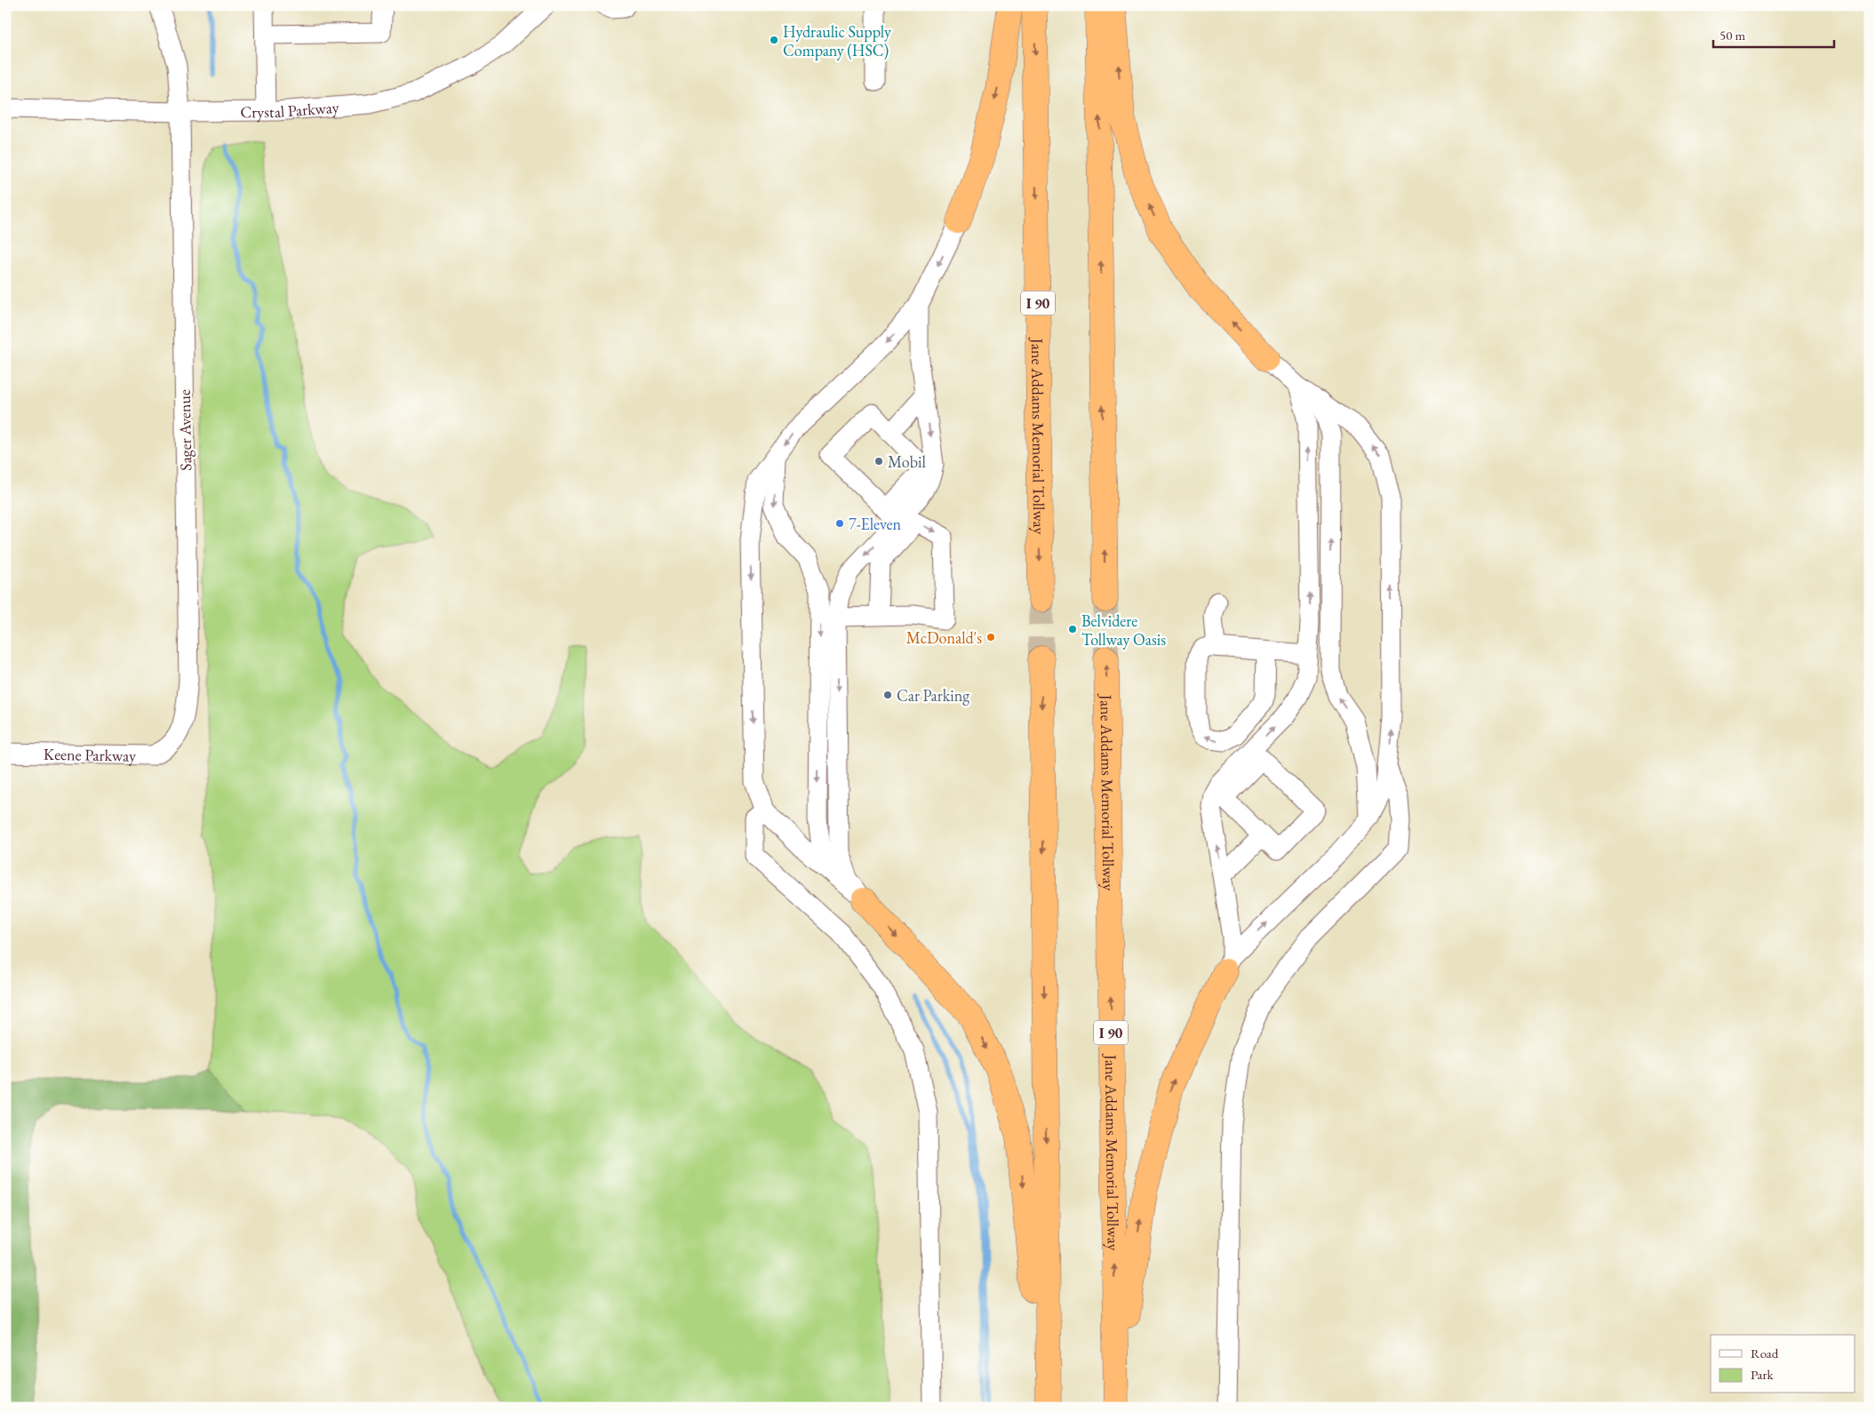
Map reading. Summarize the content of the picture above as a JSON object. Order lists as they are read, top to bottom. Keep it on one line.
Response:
{"streets":{"highway":["I 90","Jane Addams Memorial Tollway"],"street":["Crystal Parkway","Sager Avenue","Keene Parkway"]},"crossings":[["Crystal Parkway","Sager Avenue"],["Sager Avenue","Keene Parkway"]],"places":["Hydraulic Supply Company (HSC)","Mobil","7-Eleven","Belvidere Tollway Oasis","McDonald's","Car Parking"],"legend":["Road","Park"],"scale_bar":"50 m"}
